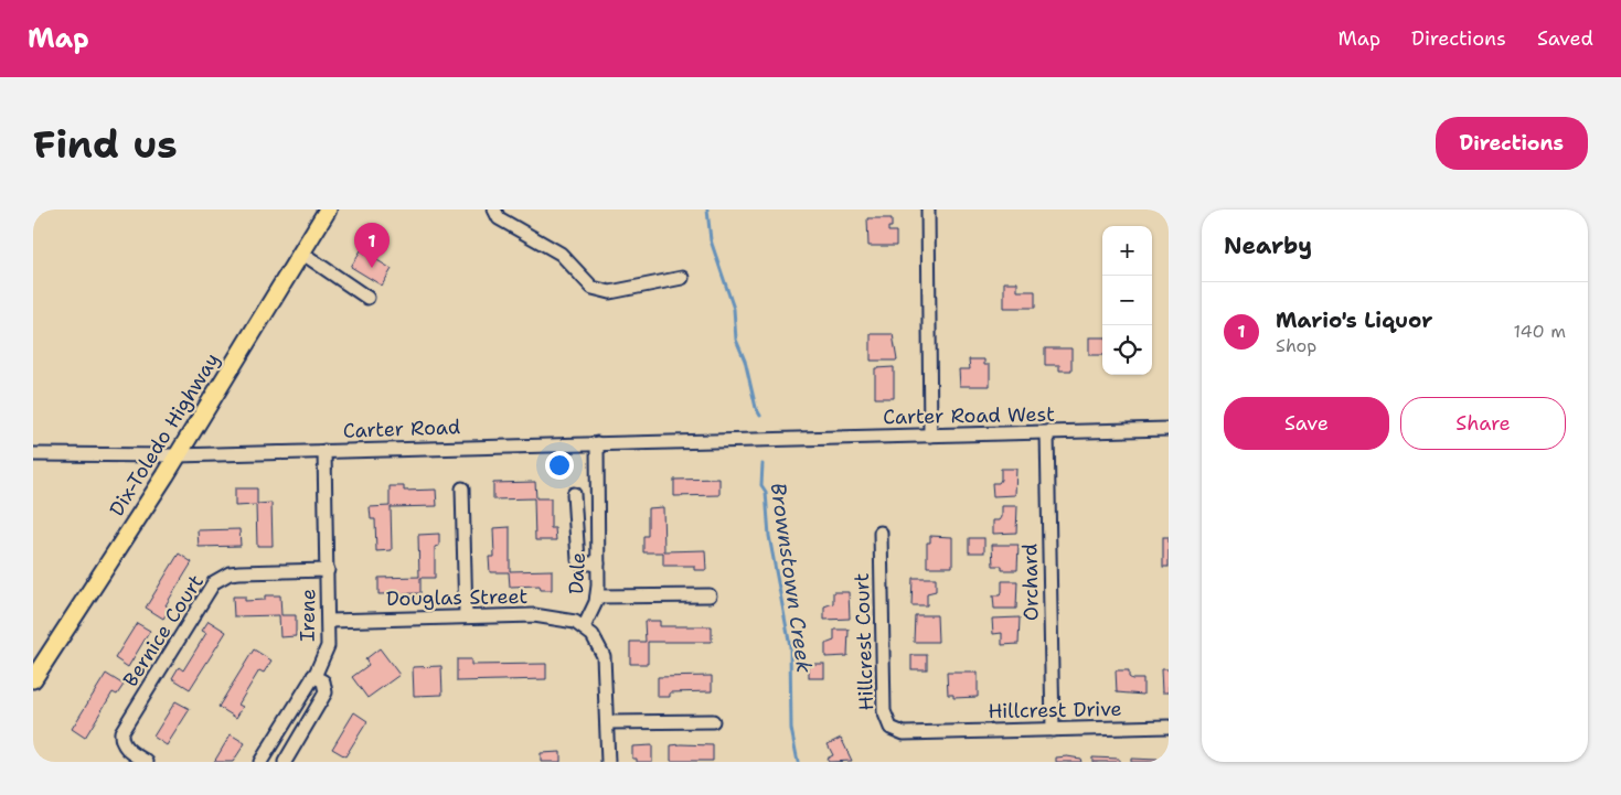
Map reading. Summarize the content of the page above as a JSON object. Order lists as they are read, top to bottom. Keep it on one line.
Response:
{"streets":{"main road":["Dix-Toledo Highway"],"street":["Carter Road West","Carter Road","Dale","Orchard","Douglas Street","Irene","Bernice Court","Hillcrest Court","Hillcrest Drive"]},"crossings":[["Carter Road West","Carter Road"],["Carter Road West","Orchard"],["Carter Road","Dix-Toledo Highway"],["Carter Road","Dale"],["Carter Road","Irene"],["Dale","Douglas Street"],["Orchard","Hillcrest Drive"],["Douglas Street","Irene"],["Irene","Bernice Court"],["Hillcrest Court","Hillcrest Drive"]],"water":["Brownstown Creek"],"page":{"header":"Map","nav":["Map","Directions","Saved"],"buttons":["Directions",["Save","Share"]],"title":"Find us","heading":"Nearby","pins":"1","map_buttons":["+","−"],"list":[{"mark":"1","name":"Mario's Liquor","note":"Shop","value":"140 m"}]}}
